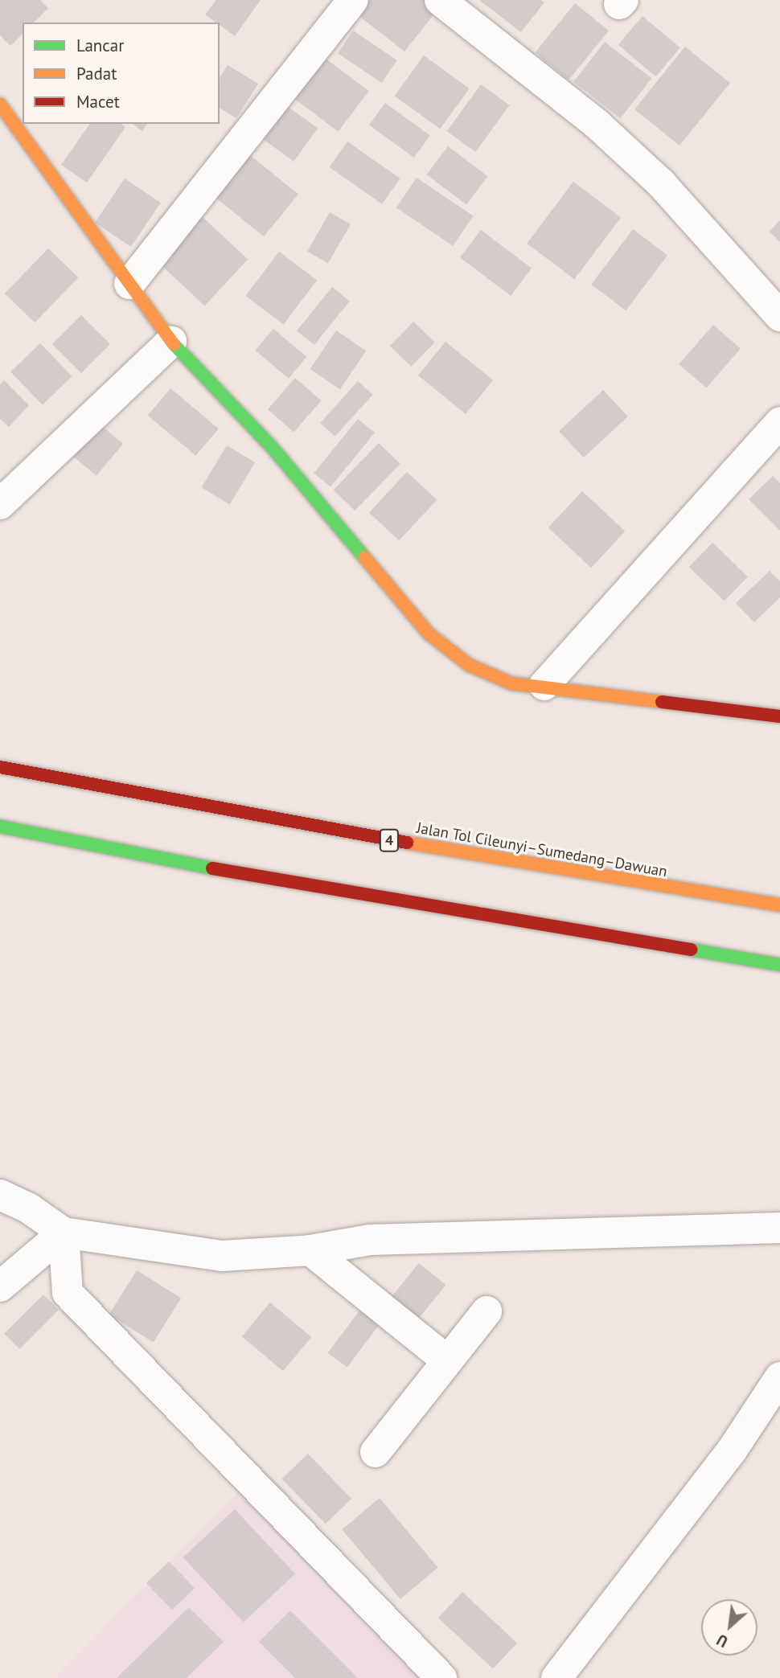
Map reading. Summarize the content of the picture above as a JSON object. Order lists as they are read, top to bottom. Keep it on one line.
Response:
{"streets":{"main road":["4","Jalan Tol Cileunyi–Sumedang–Dawuan"]},"legend":["Lancar","Padat","Macet"],"north":"bottom left"}
